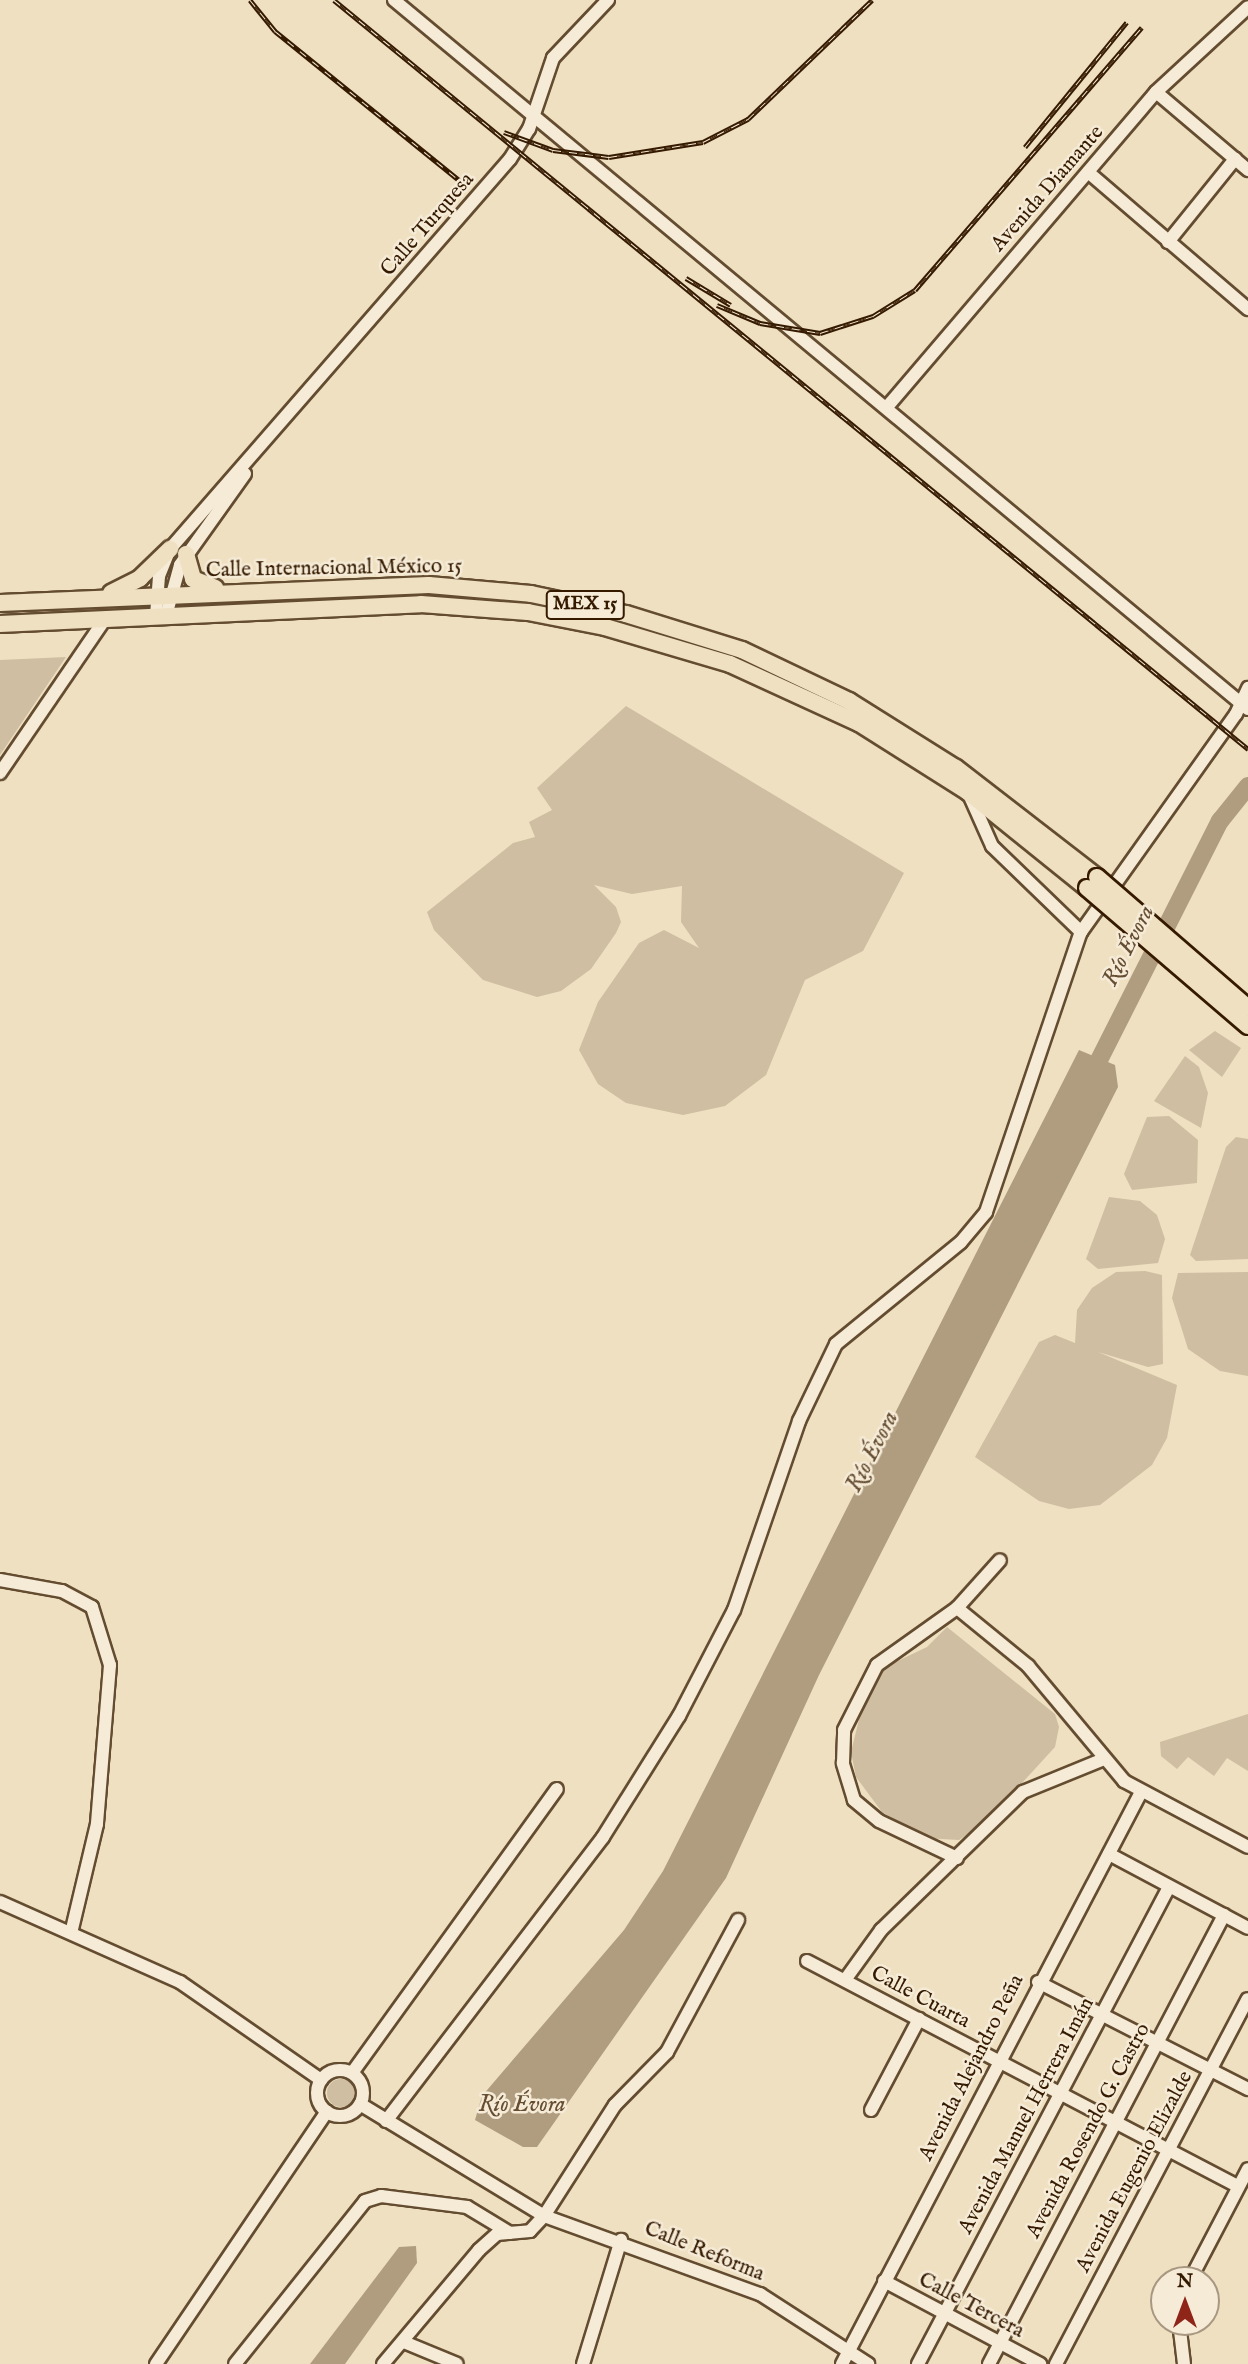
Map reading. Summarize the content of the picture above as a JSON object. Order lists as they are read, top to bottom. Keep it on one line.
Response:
{"streets":{"main road":["Calle Internacional México 15","MEX 15"],"street":["Avenida Diamante","Calle Turquesa","Calle Cuarta","Avenida Alejandro Peña","Avenida Manuel Herrera Imán","Avenida Rosendo G. Castro","Avenida Eugenio Elizalde","Calle Reforma","Calle Tercera"]},"crossings":[["Calle Turquesa","Calle Internacional México 15"],["Calle Internacional México 15","MEX 15"],["Calle Cuarta","Avenida Alejandro Peña"],["Calle Cuarta","Avenida Manuel Herrera Imán"],["Calle Cuarta","Avenida Rosendo G. Castro"],["Calle Cuarta","Avenida Eugenio Elizalde"],["Avenida Alejandro Peña","Calle Reforma"],["Avenida Alejandro Peña","Calle Tercera"],["Avenida Manuel Herrera Imán","Calle Tercera"],["Avenida Rosendo G. Castro","Calle Tercera"]],"water":["Río Évora"],"north":"top"}
